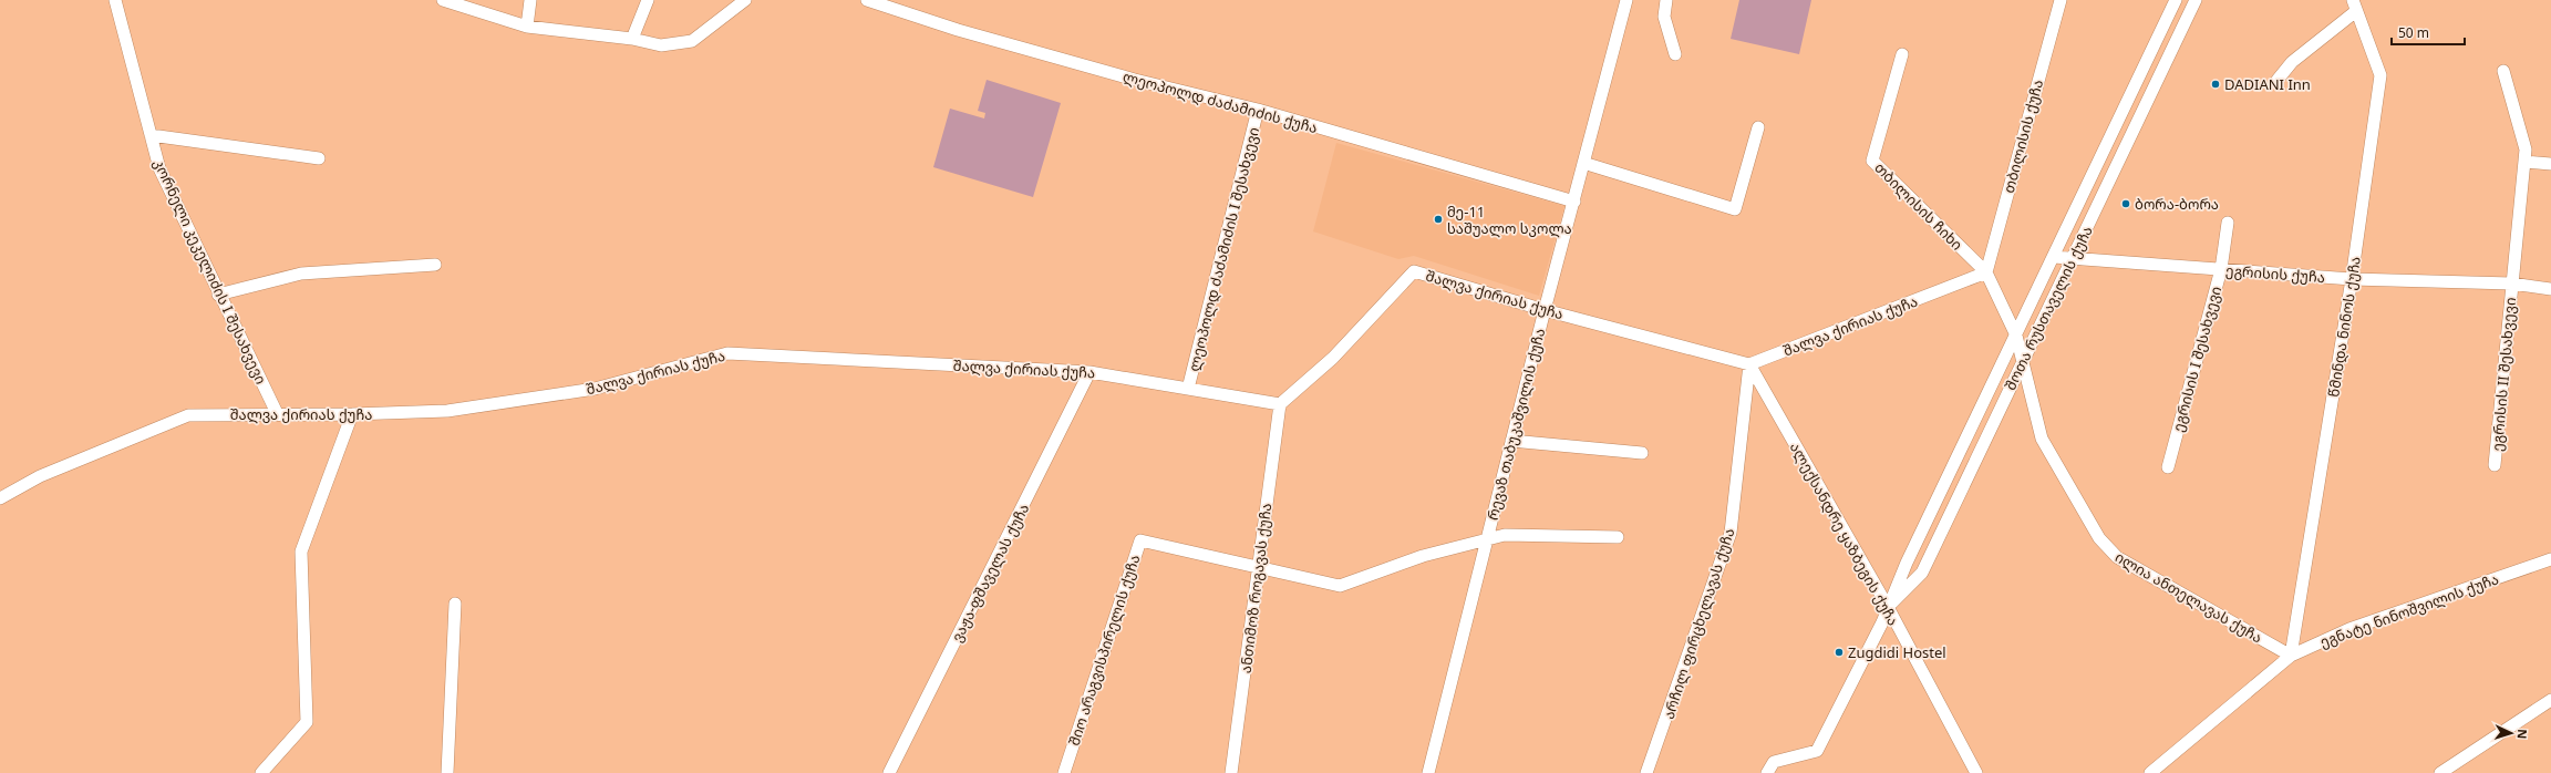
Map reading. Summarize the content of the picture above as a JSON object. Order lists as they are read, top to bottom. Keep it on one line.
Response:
{"streets":{"street":["ლეოპოლდ ძაძამიძის ქუჩა","თბილისის ქუჩა","თბილისის ჩიხი","ლეოპოლდ ძაძამიძის I შესახვევი","კორნელი კეკელიძის I შესახვევი","ეგრისის ქუჩა","შალვა ქირიას ქუჩა","შოთა რუსთაველის ქუჩა","წმინდა ნინოს ქუჩა","ეგრისის I შესახვევი","ეგრისის II შესახვევი","რევაზ თაბუკაშვილის ქუჩა","ალექსანდრე ყაზბეგის ქუჩა","ვაჟა-ფშაველას ქუჩა","ანთიმოზ როგავას ქუჩა","ილია ანთელავას ქუჩა","ეგნატე ნინოშვილის ქუჩა","არჩილ ფირცხელავას ქუჩა","შიო არაგვისპირელის ქუჩა"]},"crossings":[["ლეოპოლდ ძაძამიძის ქუჩა","ლეოპოლდ ძაძამიძის I შესახვევი"],["ლეოპოლდ ძაძამიძის ქუჩა","რევაზ თაბუკაშვილის ქუჩა"],["თბილისის ქუჩა","თბილისის ჩიხი"],["თბილისის ქუჩა","შალვა ქირიას ქუჩა"],["თბილისის ქუჩა","ილია ანთელავას ქუჩა"],["თბილისის ჩიხი","შალვა ქირიას ქუჩა"],["თბილისის ჩიხი","ილია ანთელავას ქუჩა"],["ლეოპოლდ ძაძამიძის I შესახვევი","შალვა ქირიას ქუჩა"],["კორნელი კეკელიძის I შესახვევი","შალვა ქირიას ქუჩა"],["ეგრისის ქუჩა","შოთა რუსთაველის ქუჩა"],["ეგრისის ქუჩა","წმინდა ნინოს ქუჩა"],["ეგრისის ქუჩა","ეგრისის I შესახვევი"],["ეგრისის ქუჩა","ეგრისის II შესახვევი"],["შალვა ქირიას ქუჩა","რევაზ თაბუკაშვილის ქუჩა"],["შალვა ქირიას ქუჩა","ალექსანდრე ყაზბეგის ქუჩა"],["შალვა ქირიას ქუჩა","ვაჟა-ფშაველას ქუჩა"],["შალვა ქირიას ქუჩა","ანთიმოზ როგავას ქუჩა"],["შალვა ქირიას ქუჩა","ილია ანთელავას ქუჩა"],["შალვა ქირიას ქუჩა","არჩილ ფირცხელავას ქუჩა"],["შოთა რუსთაველის ქუჩა","ალექსანდრე ყაზბეგის ქუჩა"],["შოთა რუსთაველის ქუჩა","ილია ანთელავას ქუჩა"],["წმინდა ნინოს ქუჩა","ილია ანთელავას ქუჩა"],["წმინდა ნინოს ქუჩა","ეგნატე ნინოშვილის ქუჩა"],["ალექსანდრე ყაზბეგის ქუჩა","არჩილ ფირცხელავას ქუჩა"],["ანთიმოზ როგავას ქუჩა","შიო არაგვისპირელის ქუჩა"],["ილია ანთელავას ქუჩა","ეგნატე ნინოშვილის ქუჩა"]],"places":["DADIANI Inn","ბორა-ბორა","მე-11 საშუალო სკოლა","Zugdidi Hostel"],"scale_bar":"50 m","north":"right"}
